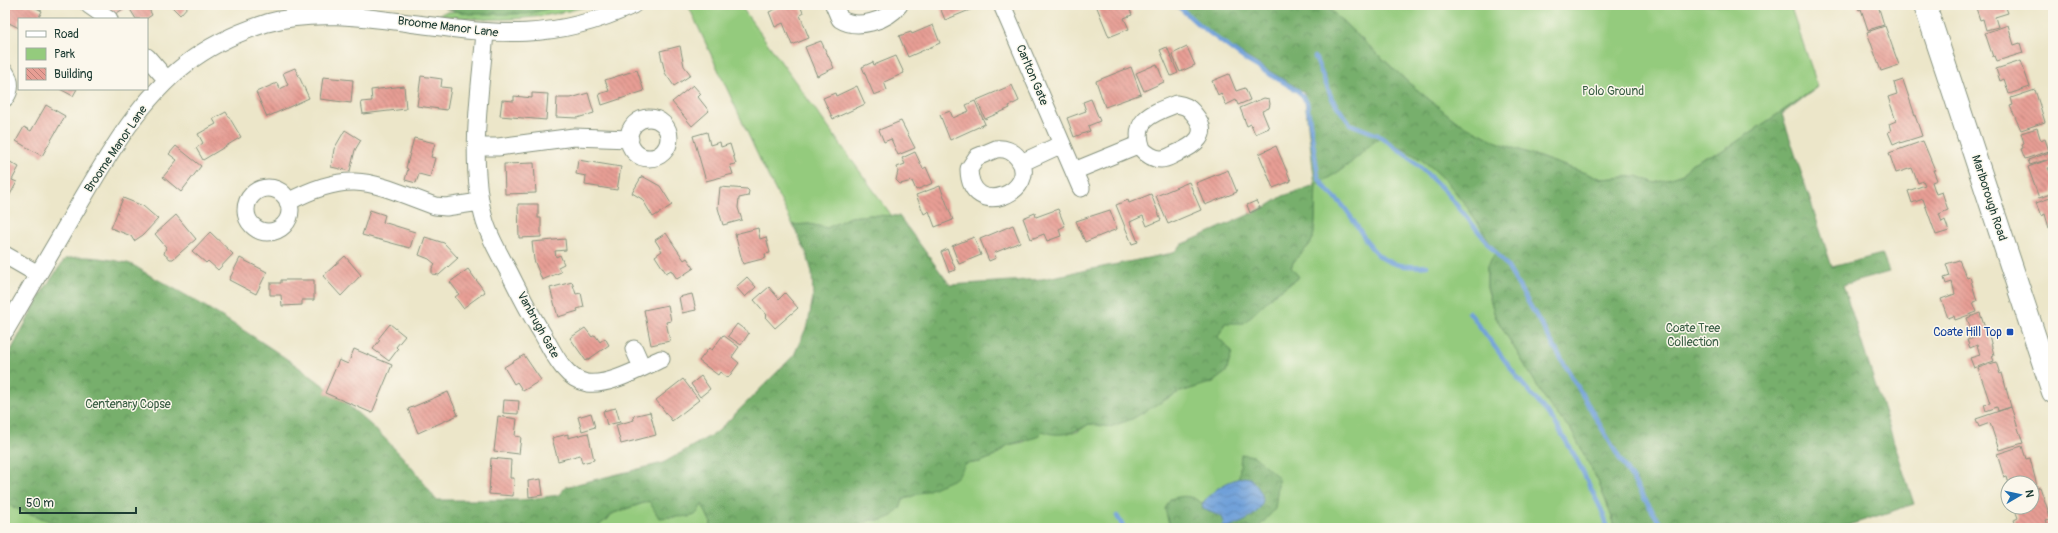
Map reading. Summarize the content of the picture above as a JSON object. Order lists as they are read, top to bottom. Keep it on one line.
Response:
{"streets":{"main road":["Marlborough Road"],"street":["Broome Manor Lane","Carlton Gate","Vanbrugh Gate"]},"crossings":[["Broome Manor Lane","Vanbrugh Gate"]],"parks":["Polo Ground","Coate Tree Collection","Centenary Copse"],"places":{"transit":["Coate Hill Top"]},"legend":["Road","Park","Building"],"scale_bar":"50 m","north":"right"}
